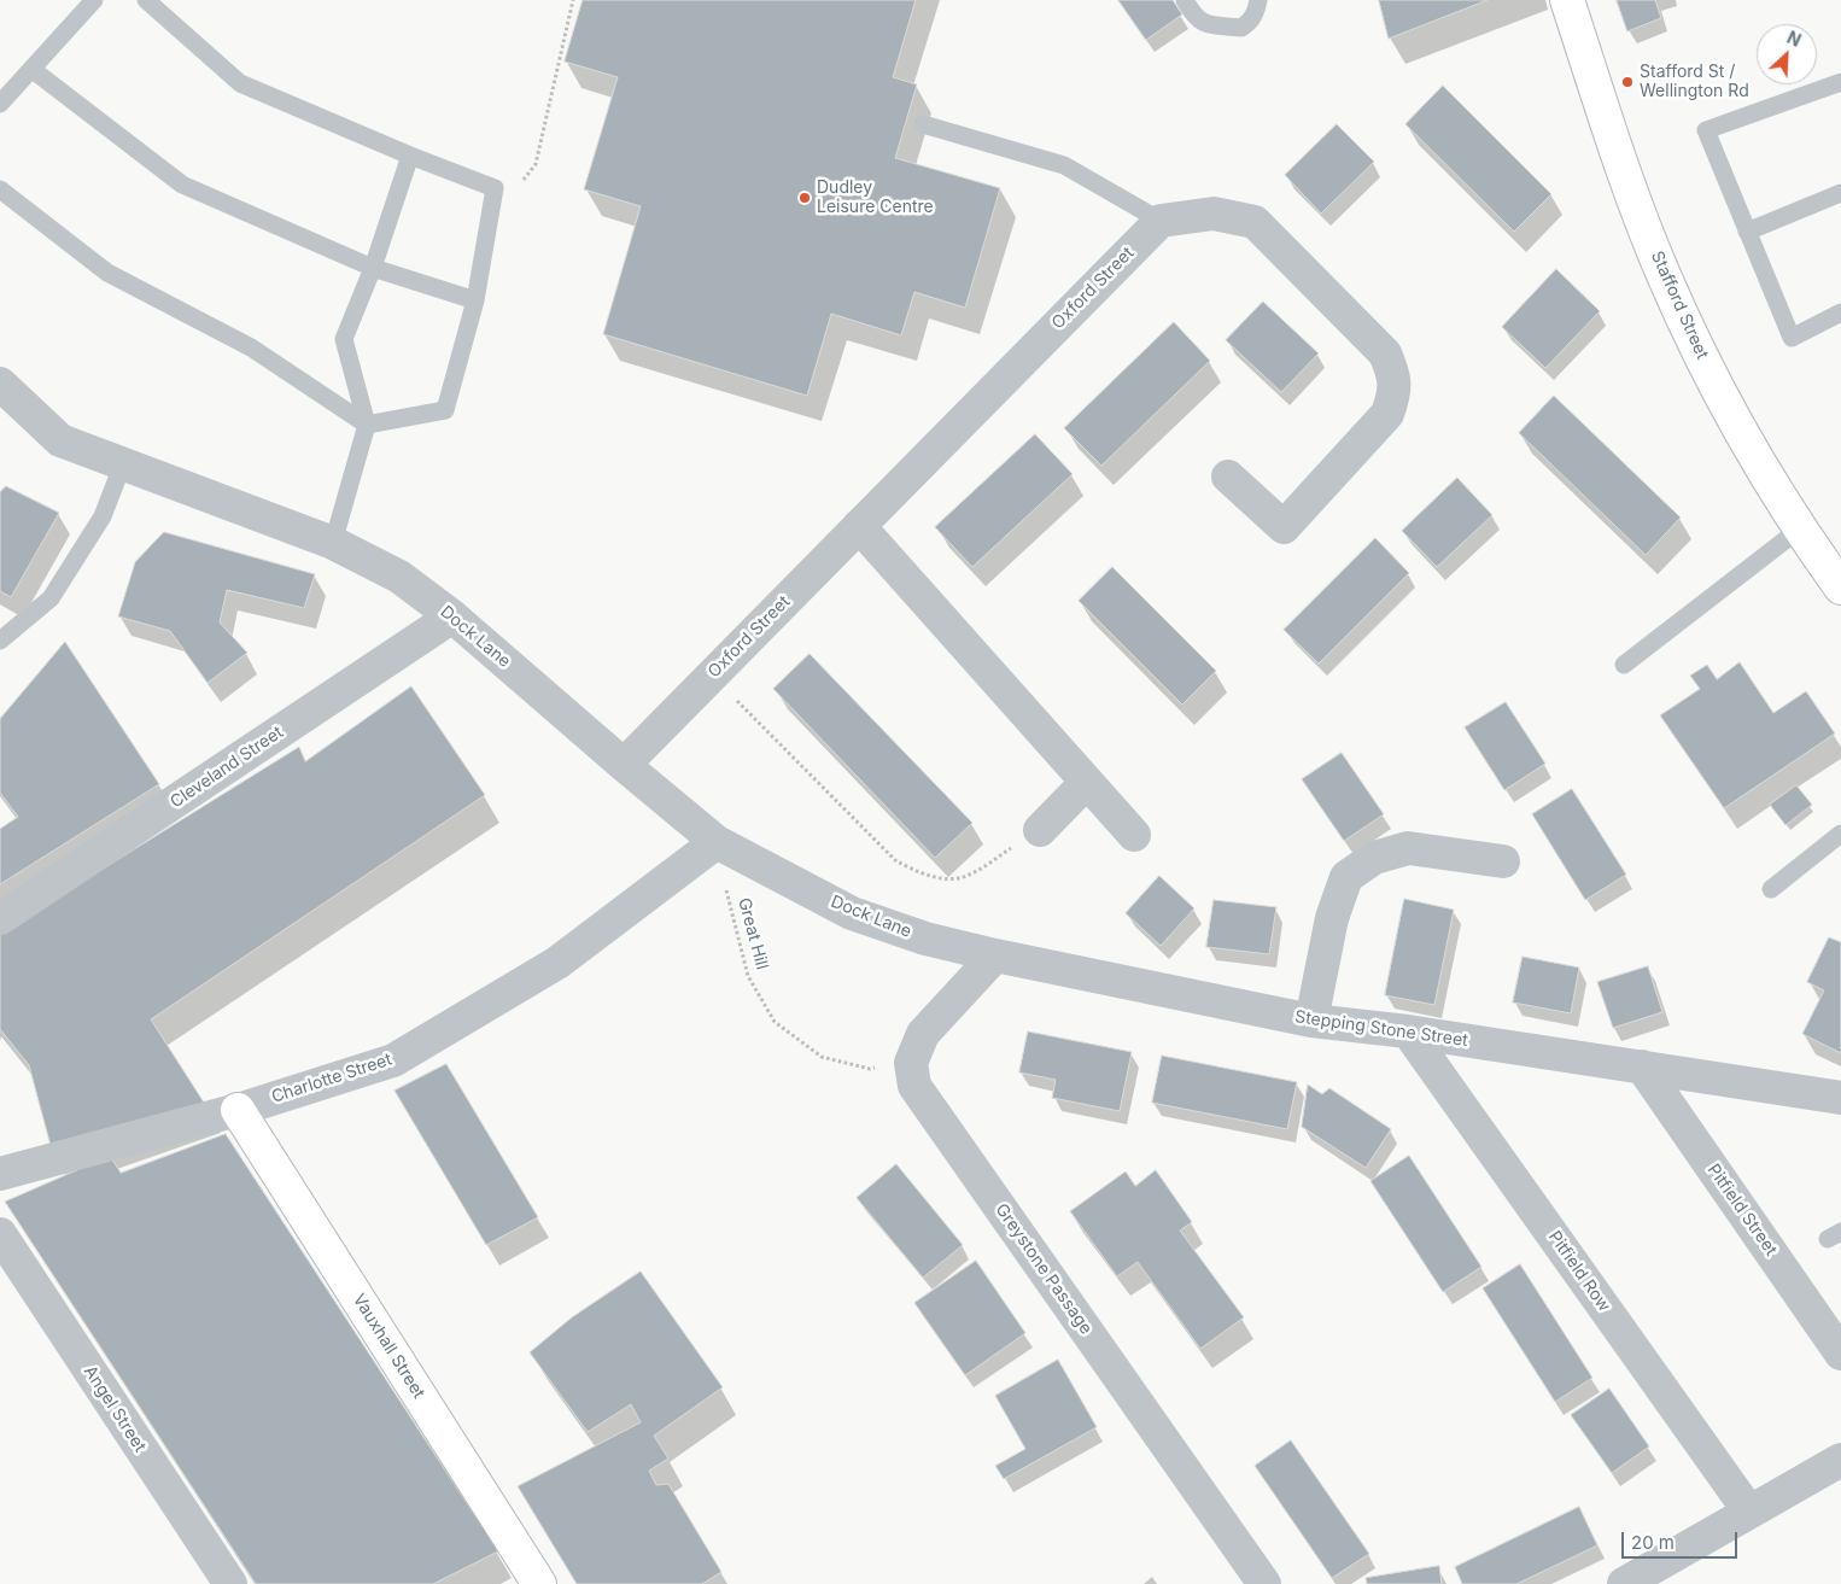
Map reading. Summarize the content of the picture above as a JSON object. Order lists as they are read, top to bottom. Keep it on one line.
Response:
{"streets":{"main road":["Stafford Street","Vauxhall Street"],"street":["Oxford Street","Dock Lane","Cleveland Street","Stepping Stone Street","Charlotte Street","Pitfield Street","Greystone Passage","Pitfield Row","Angel Street"],"path":["Great Hill"]},"crossings":[["Oxford Street","Dock Lane"],["Dock Lane","Cleveland Street"],["Dock Lane","Great Hill"],["Dock Lane","Stepping Stone Street"],["Dock Lane","Charlotte Street"],["Great Hill","Charlotte Street"],["Great Hill","Greystone Passage"],["Stepping Stone Street","Pitfield Street"],["Stepping Stone Street","Pitfield Row"],["Charlotte Street","Vauxhall Street"]],"places":["Stafford St / Wellington Rd","Dudley Leisure Centre"],"scale_bar":"20 m","north":"top right"}
